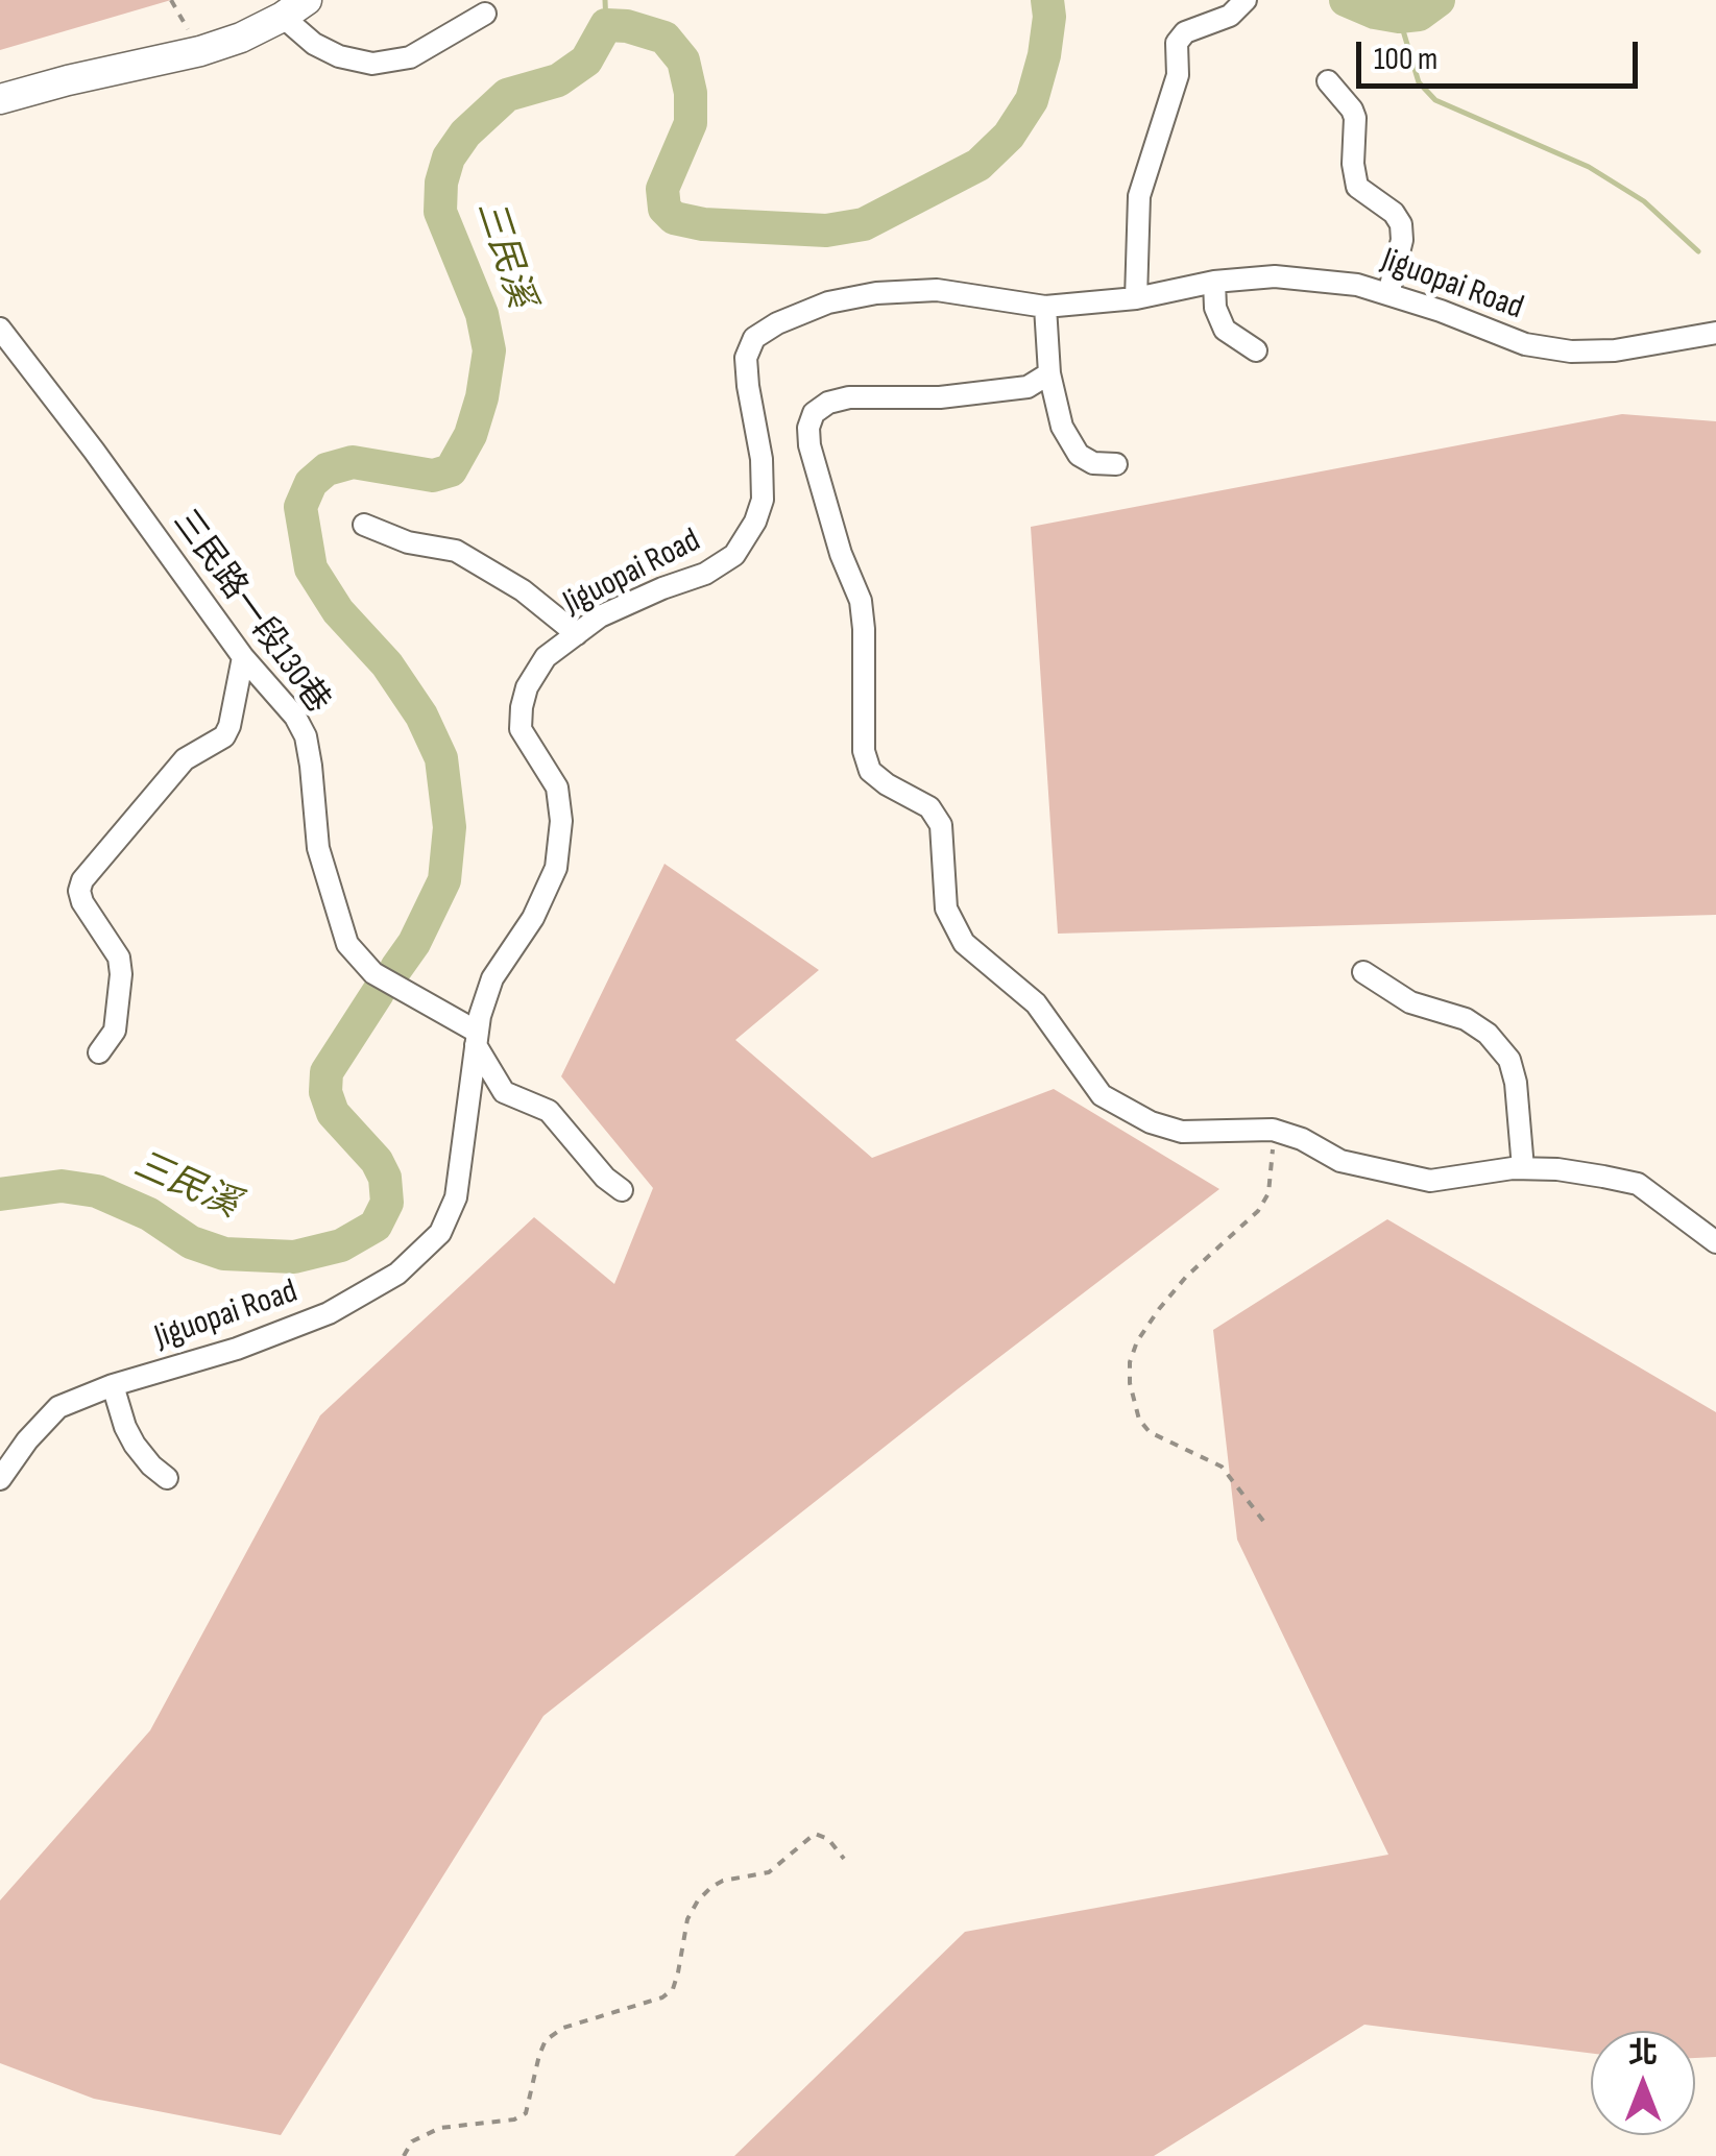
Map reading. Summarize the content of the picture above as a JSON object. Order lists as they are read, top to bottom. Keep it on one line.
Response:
{"streets":{"street":["Jiguopai Road","三民路一段130巷"]},"crossings":[["Jiguopai Road","三民路一段130巷"]],"water":["三民溪"],"scale_bar":"100 m","north":"top"}
